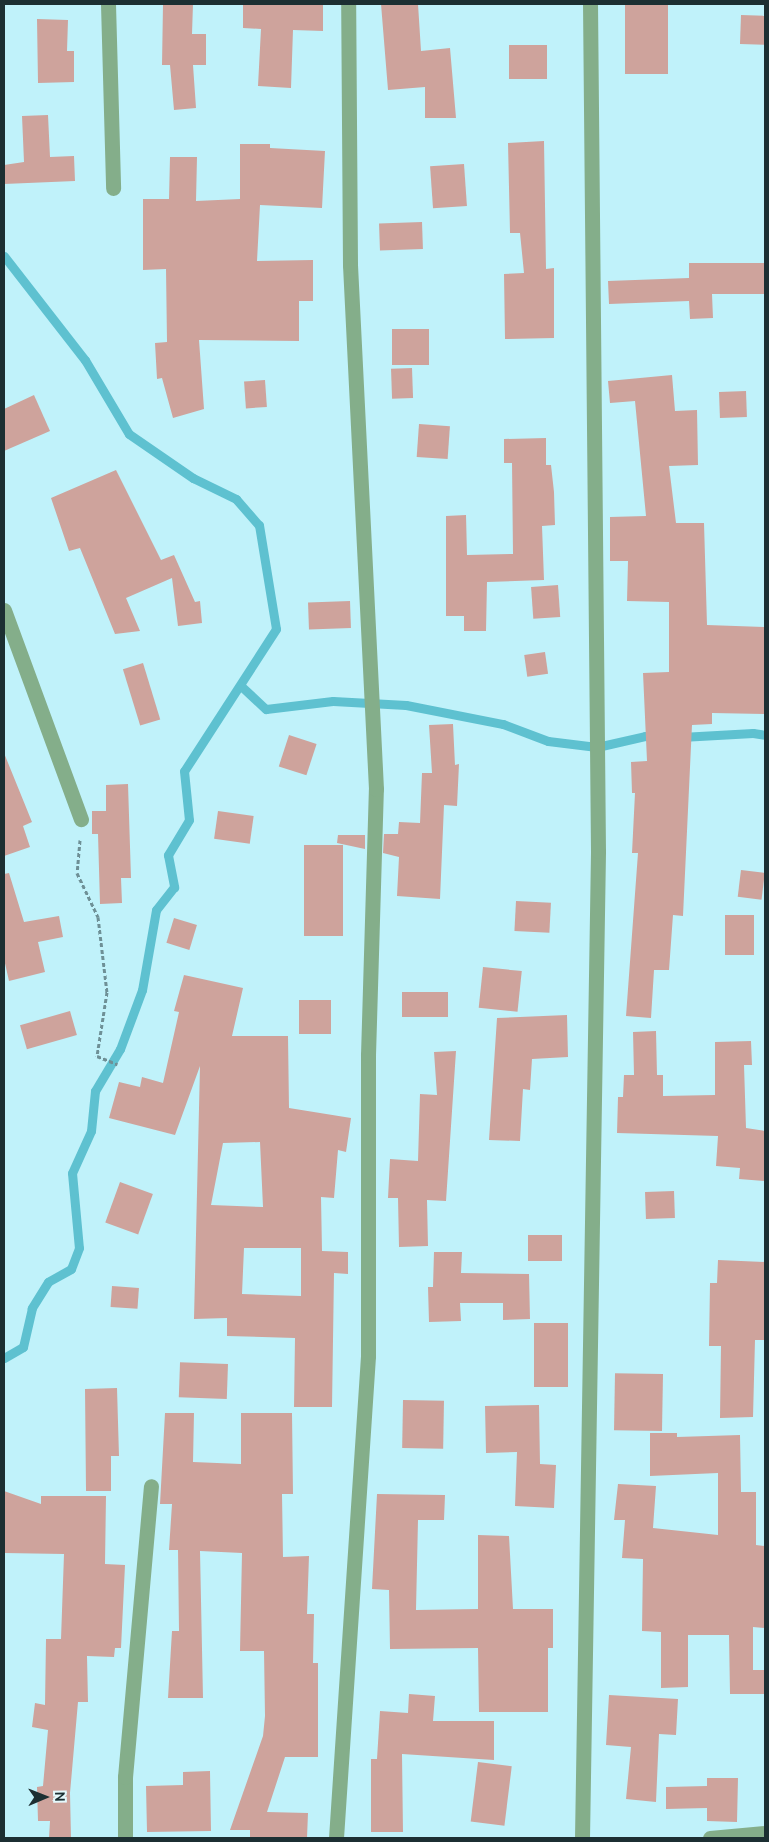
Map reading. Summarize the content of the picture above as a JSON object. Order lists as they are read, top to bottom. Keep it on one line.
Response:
{"north":"right"}
